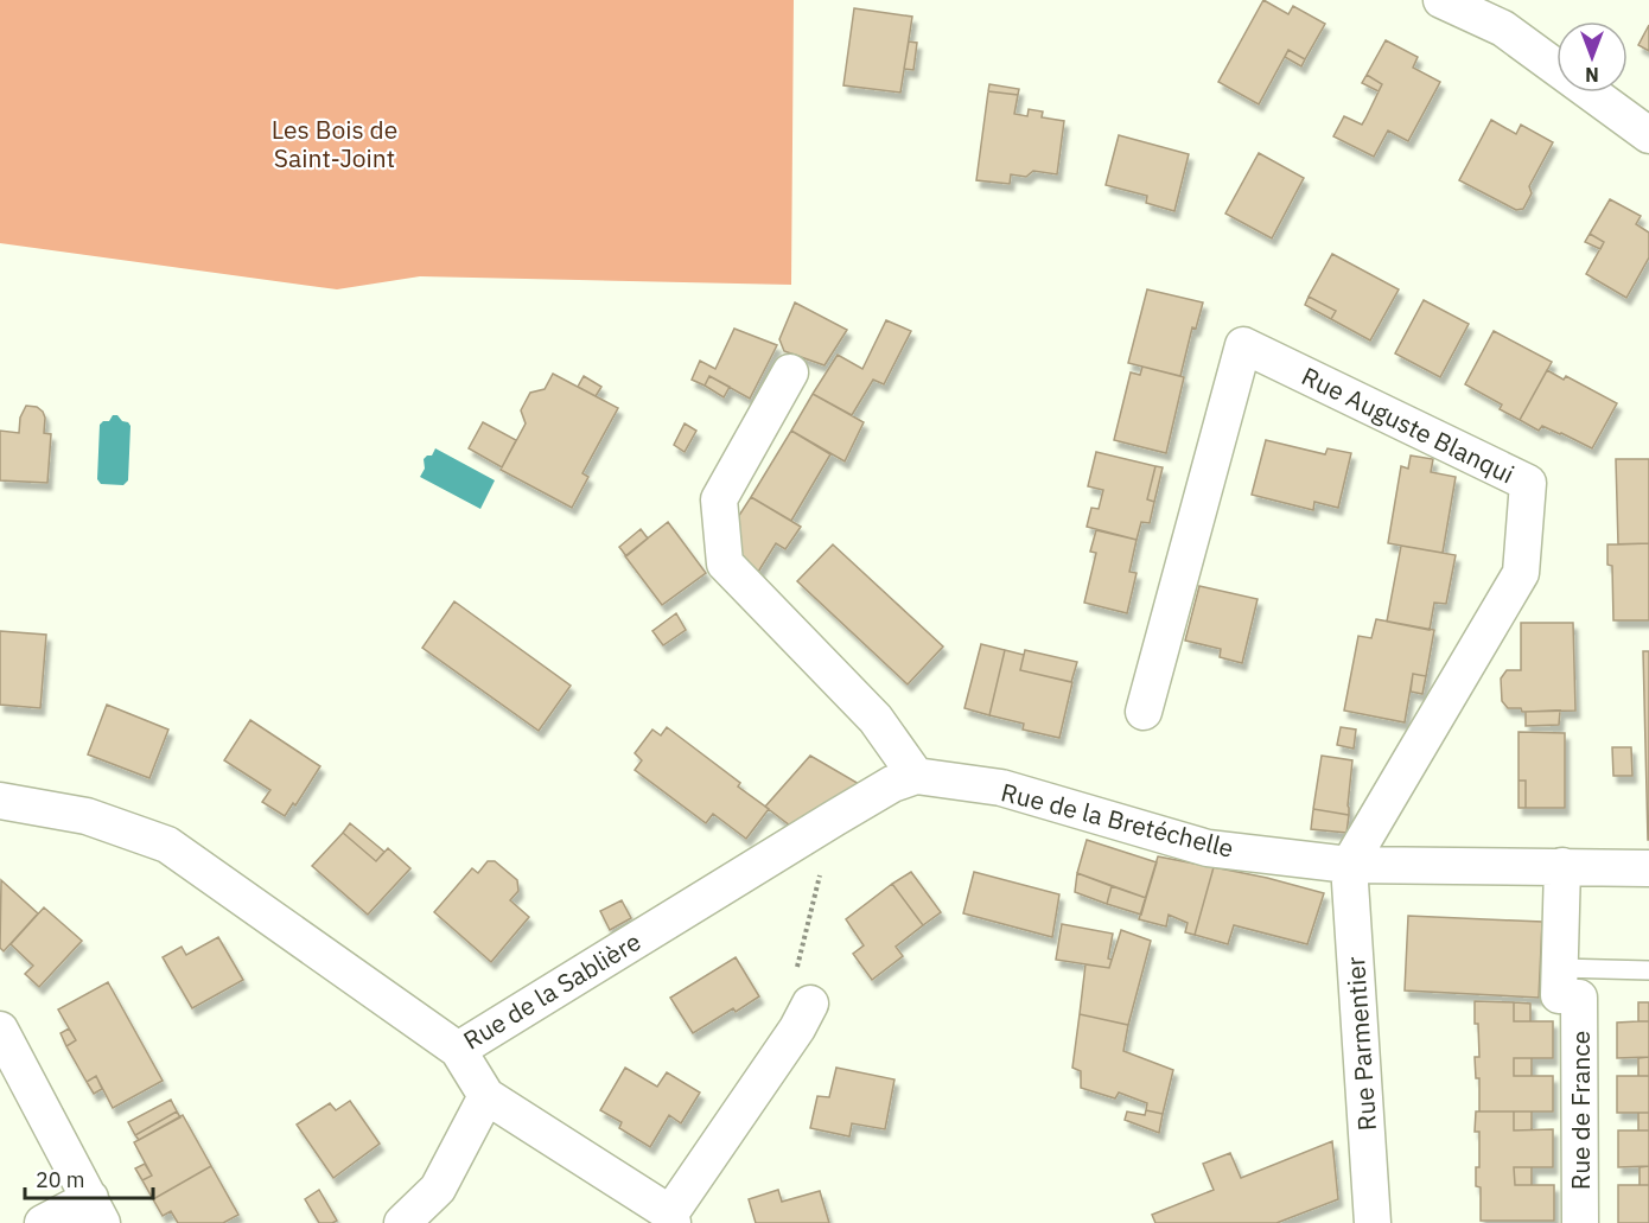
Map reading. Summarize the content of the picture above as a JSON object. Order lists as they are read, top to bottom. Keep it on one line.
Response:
{"streets":{"street":["Rue Auguste Blanqui","Rue de la Bretéchelle","Rue de la Sablière","Rue Parmentier","Rue de France"]},"crossings":[["Rue Auguste Blanqui","Rue de la Bretéchelle"],["Rue Auguste Blanqui","Rue Parmentier"],["Rue de la Bretéchelle","Rue de la Sablière"],["Rue de la Bretéchelle","Rue Parmentier"],["Rue de la Bretéchelle","Rue de France"]],"parks":["Les Bois de Saint-Joint"],"scale_bar":"20 m","north":"bottom"}
